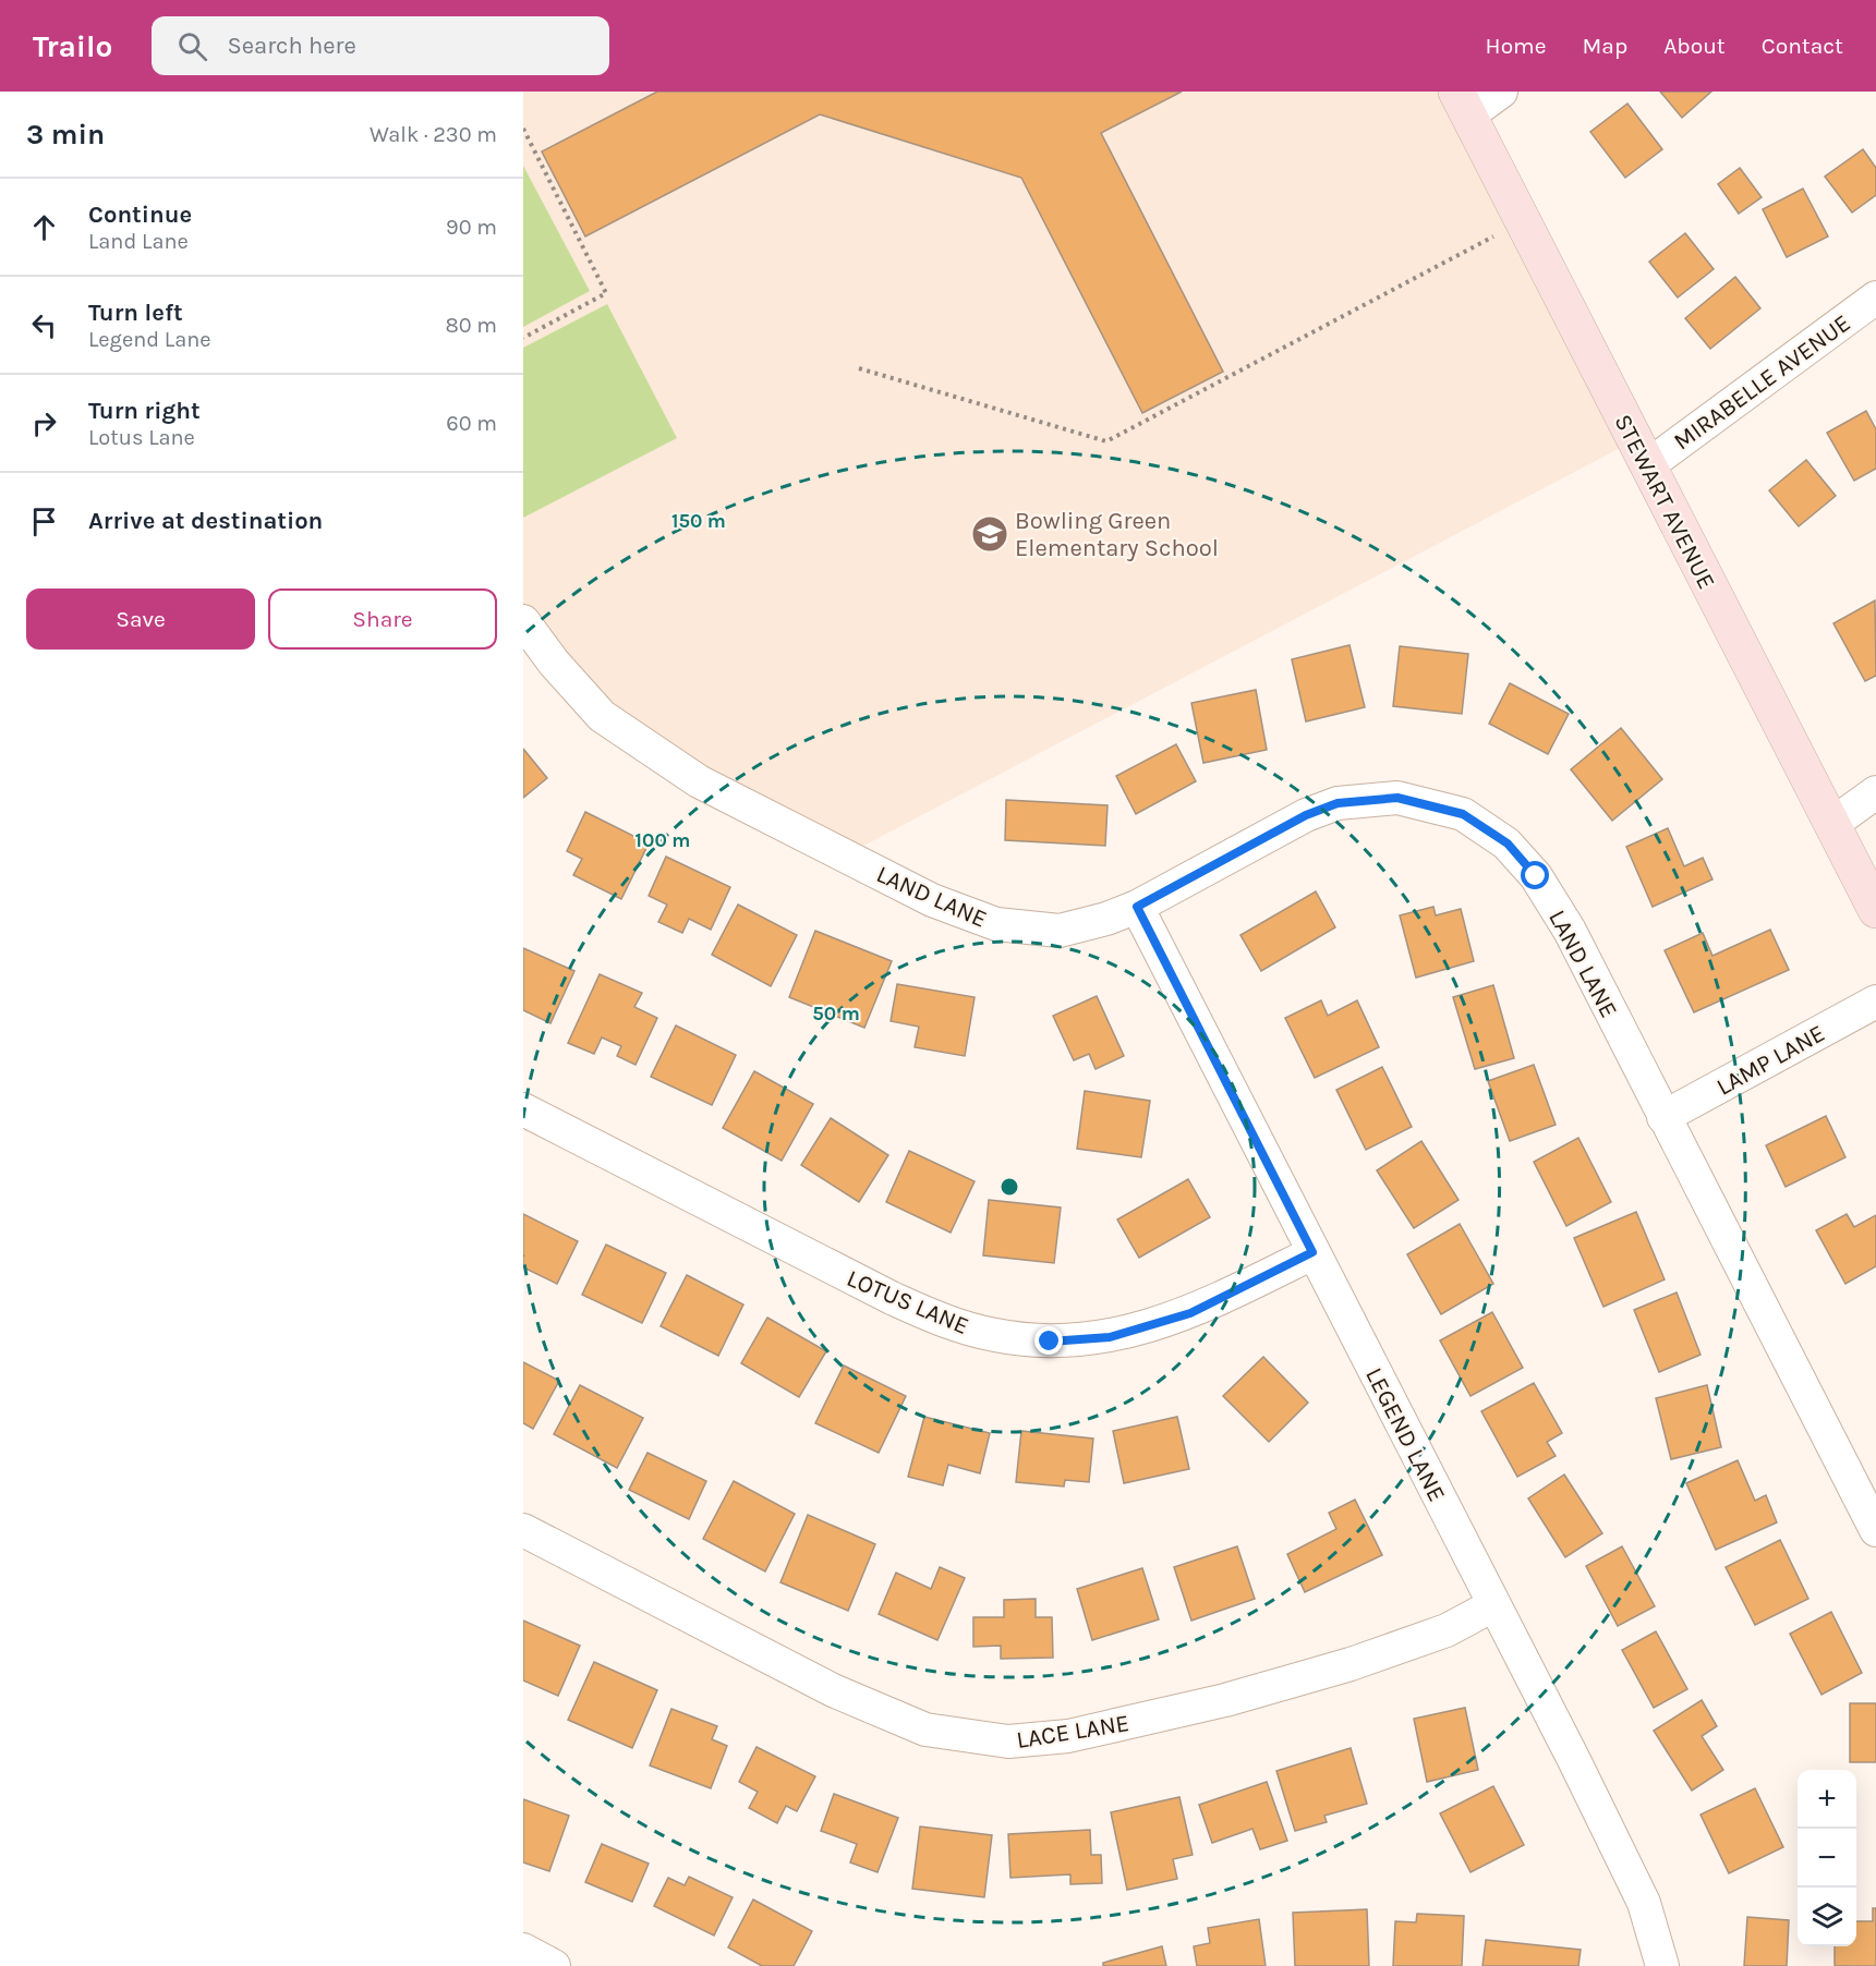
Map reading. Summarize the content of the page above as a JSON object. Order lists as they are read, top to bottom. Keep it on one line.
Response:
{"streets":{"street":["MIRABELLE AVENUE","STEWART AVENUE","LAND LANE","LAMP LANE","LOTUS LANE","LEGEND LANE","LACE LANE"]},"crossings":[["MIRABELLE AVENUE","STEWART AVENUE"],["LAND LANE","LAMP LANE"],["LAND LANE","LEGEND LANE"],["LOTUS LANE","LEGEND LANE"],["LEGEND LANE","LACE LANE"]],"places":{"school or university":["Bowling Green Elementary School"]},"page":{"header":"Trailo","search":"Search here","nav":["Home","Map","About","Contact"],"heading":["3 min","Walk · 230 m"],"list":[["Continue","Land Lane","90 m"],["Turn left","Legend Lane","80 m"],["Turn right","Lotus Lane","60 m"],"Arrive at destination"],"buttons":["Save","Share"],"map_buttons":["+","−"]},"rings":["150 m","100 m","50 m"]}
